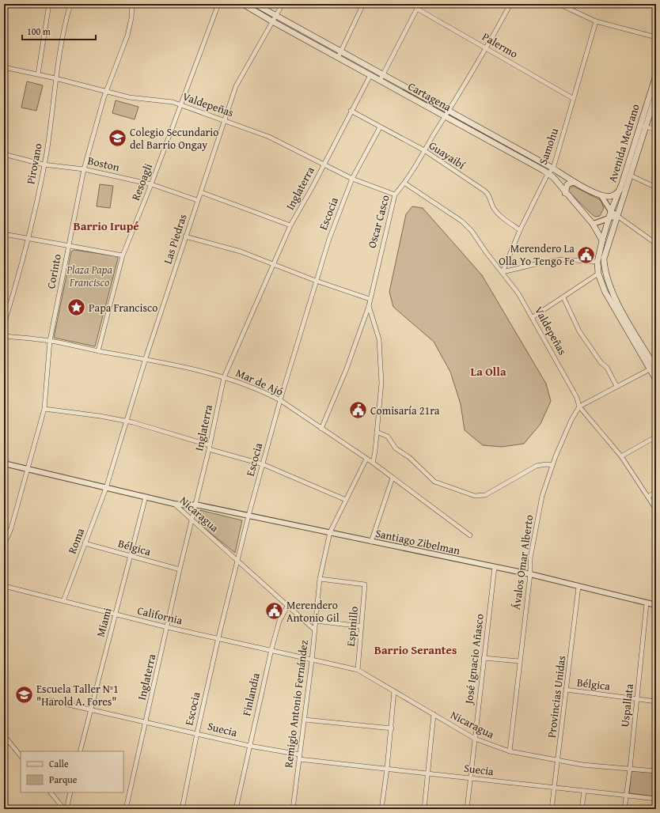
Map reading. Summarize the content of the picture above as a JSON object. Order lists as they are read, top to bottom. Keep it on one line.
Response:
{"streets":{"main road":["Cartagena","Avenida Medrano"],"street":["Palermo","Valdepeñas","Samohu","Guayaibí","Pirovano","Boston","Resoagli","Inglaterra","Escocia","Oscar Casco","Las Piedras","Corinto","Mar de Ajó","Nicaragua","Roma","Santiago Zibelman","Bélgica","Ávalos Omar Alberto","California","Miami","Espinillo","José Ignacio Añasco","Finlandia","Provincias Unidas","Remigio Antonio Fernández","Uspallata","Suecia"]},"crossings":[["Palermo","Samohu"],["Palermo","Oscar Casco"],["Cartagena","Avenida Medrano"],["Cartagena","Samohu"],["Cartagena","Inglaterra"],["Cartagena","Oscar Casco"],["Cartagena","Las Piedras"],["Valdepeñas","Samohu"],["Valdepeñas","Pirovano"],["Valdepeñas","Resoagli"],["Valdepeñas","Inglaterra"],["Valdepeñas","Escocia"],["Valdepeñas","Oscar Casco"],["Valdepeñas","Las Piedras"],["Valdepeñas","Corinto"],["Valdepeñas","Ávalos Omar Alberto"],["Samohu","Guayaibí"],["Guayaibí","Inglaterra"],["Guayaibí","Escocia"],["Guayaibí","Oscar Casco"],["Pirovano","Boston"],["Boston","Resoagli"],["Boston","Las Piedras"],["Boston","Corinto"],["Resoagli","Mar de Ajó"],["Inglaterra","Mar de Ajó"],["Inglaterra","Nicaragua"],["Inglaterra","Santiago Zibelman"],["Inglaterra","Bélgica"],["Inglaterra","California"],["Inglaterra","Suecia"],["Escocia","Mar de Ajó"],["Escocia","Nicaragua"],["Escocia","Santiago Zibelman"],["Escocia","California"],["Escocia","Suecia"],["Oscar Casco","Mar de Ajó"],["Las Piedras","Mar de Ajó"],["Las Piedras","Nicaragua"],["Las Piedras","Roma"],["Corinto","Mar de Ajó"],["Corinto","Nicaragua"],["Mar de Ajó","Remigio Antonio Fernández"],["Nicaragua","Roma"],["Nicaragua","Santiago Zibelman"],["Nicaragua","Ávalos Omar Alberto"],["Nicaragua","California"],["Nicaragua","Miami"],["Nicaragua","Espinillo"],["Nicaragua","José Ignacio Añasco"],["Nicaragua","Finlandia"],["Nicaragua","Provincias Unidas"],["Nicaragua","Remigio Antonio Fernández"],["Nicaragua","Uspallata"],["Roma","Bélgica"],["Roma","California"],["Santiago Zibelman","Ávalos Omar Alberto"],["Santiago Zibelman","José Ignacio Añasco"],["Santiago Zibelman","Provincias Unidas"],["Santiago Zibelman","Remigio Antonio Fernández"],["Santiago Zibelman","Uspallata"],["Bélgica","Miami"],["Bélgica","Provincias Unidas"],["Bélgica","Uspallata"],["California","Miami"],["California","Finlandia"],["California","Remigio Antonio Fernández"],["Miami","Suecia"],["Espinillo","Remigio Antonio Fernández"],["José Ignacio Añasco","Suecia"],["Finlandia","Suecia"],["Provincias Unidas","Suecia"],["Remigio Antonio Fernández","Suecia"],["Uspallata","Suecia"]],"districts":["Barrio Irupé","La Olla","Barrio Serantes"],"parks":["Plaza Papa Francisco"],"places":{"school or university":["Colegio Secundario del Barrio Ongay","Escuela Taller Nº1 \"Harold A. Fores\""],"public building":["Merendero La Olla Yo Tengo Fe","Comisaría 21ra","Merendero Antonio Gil"],"place":["Papa Francisco"]},"legend":["Calle","Parque"],"scale_bar":"100 m"}
